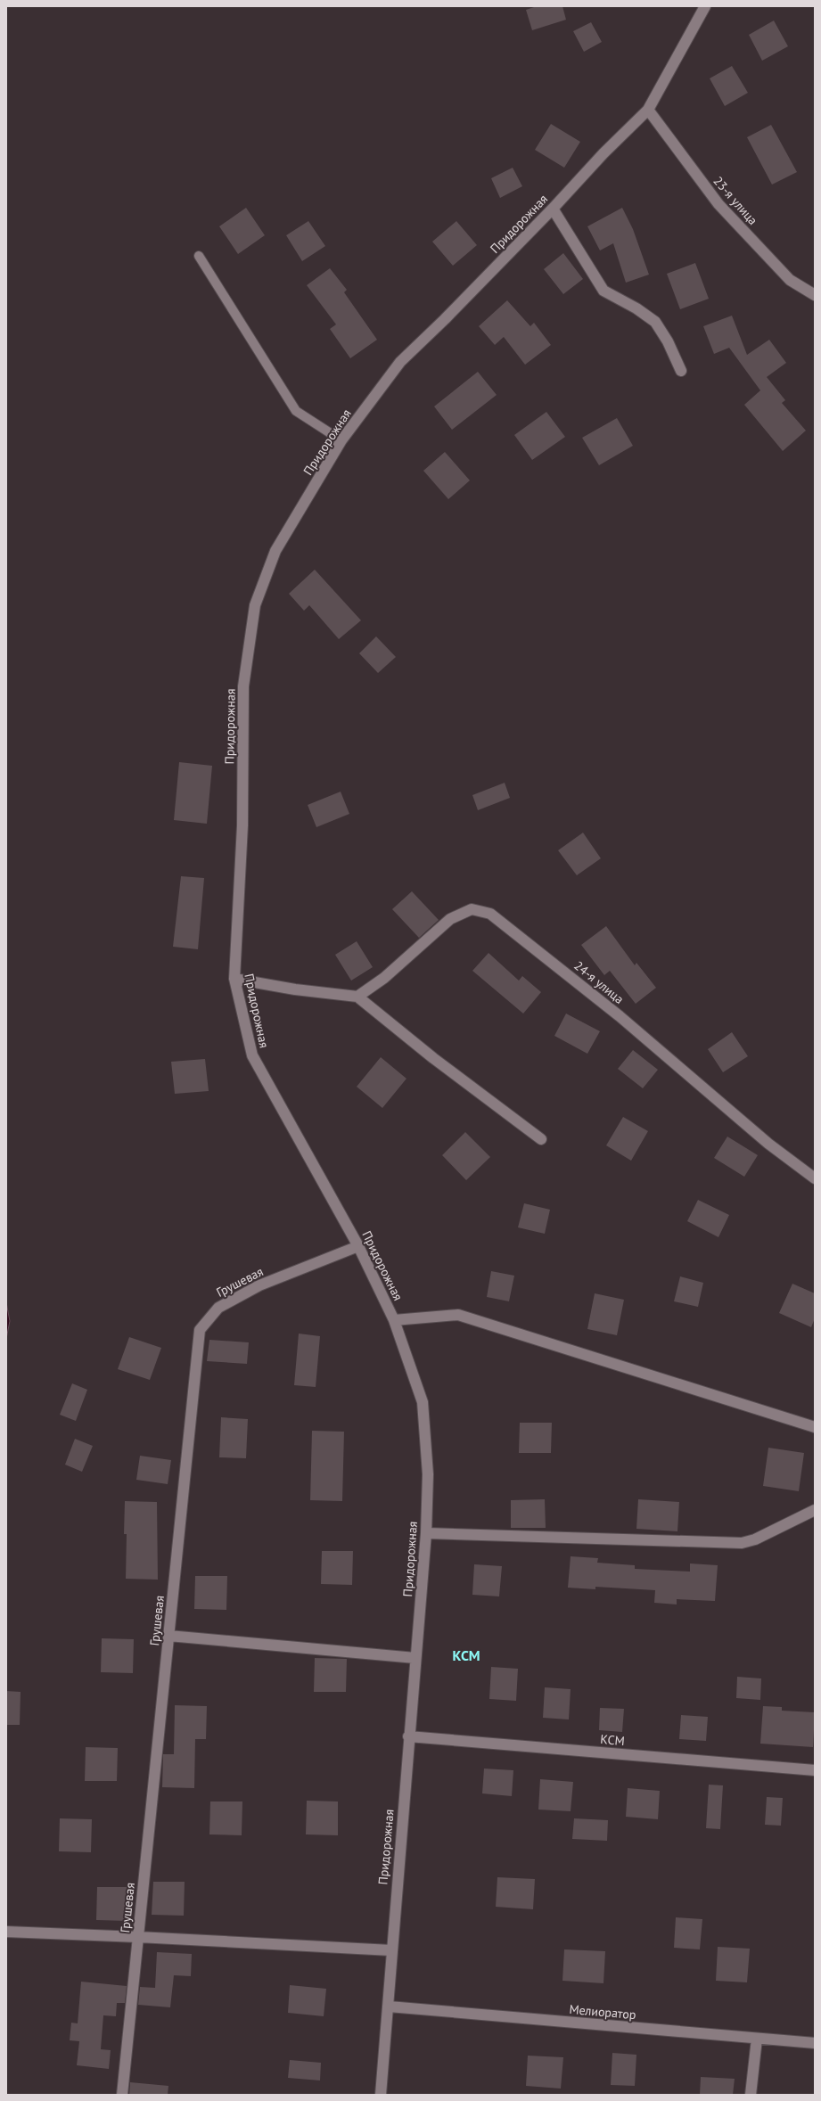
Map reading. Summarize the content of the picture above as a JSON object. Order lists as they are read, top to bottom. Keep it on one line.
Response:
{"streets":{"street":["23-я улица","Придорожная","24-я улица","Грушевая","КСМ","Мелиоратор"]},"crossings":[["23-я улица","Придорожная"],["Придорожная","Грушевая"],["Придорожная","КСМ"],["Придорожная","Мелиоратор"]],"districts":["КСМ"]}
